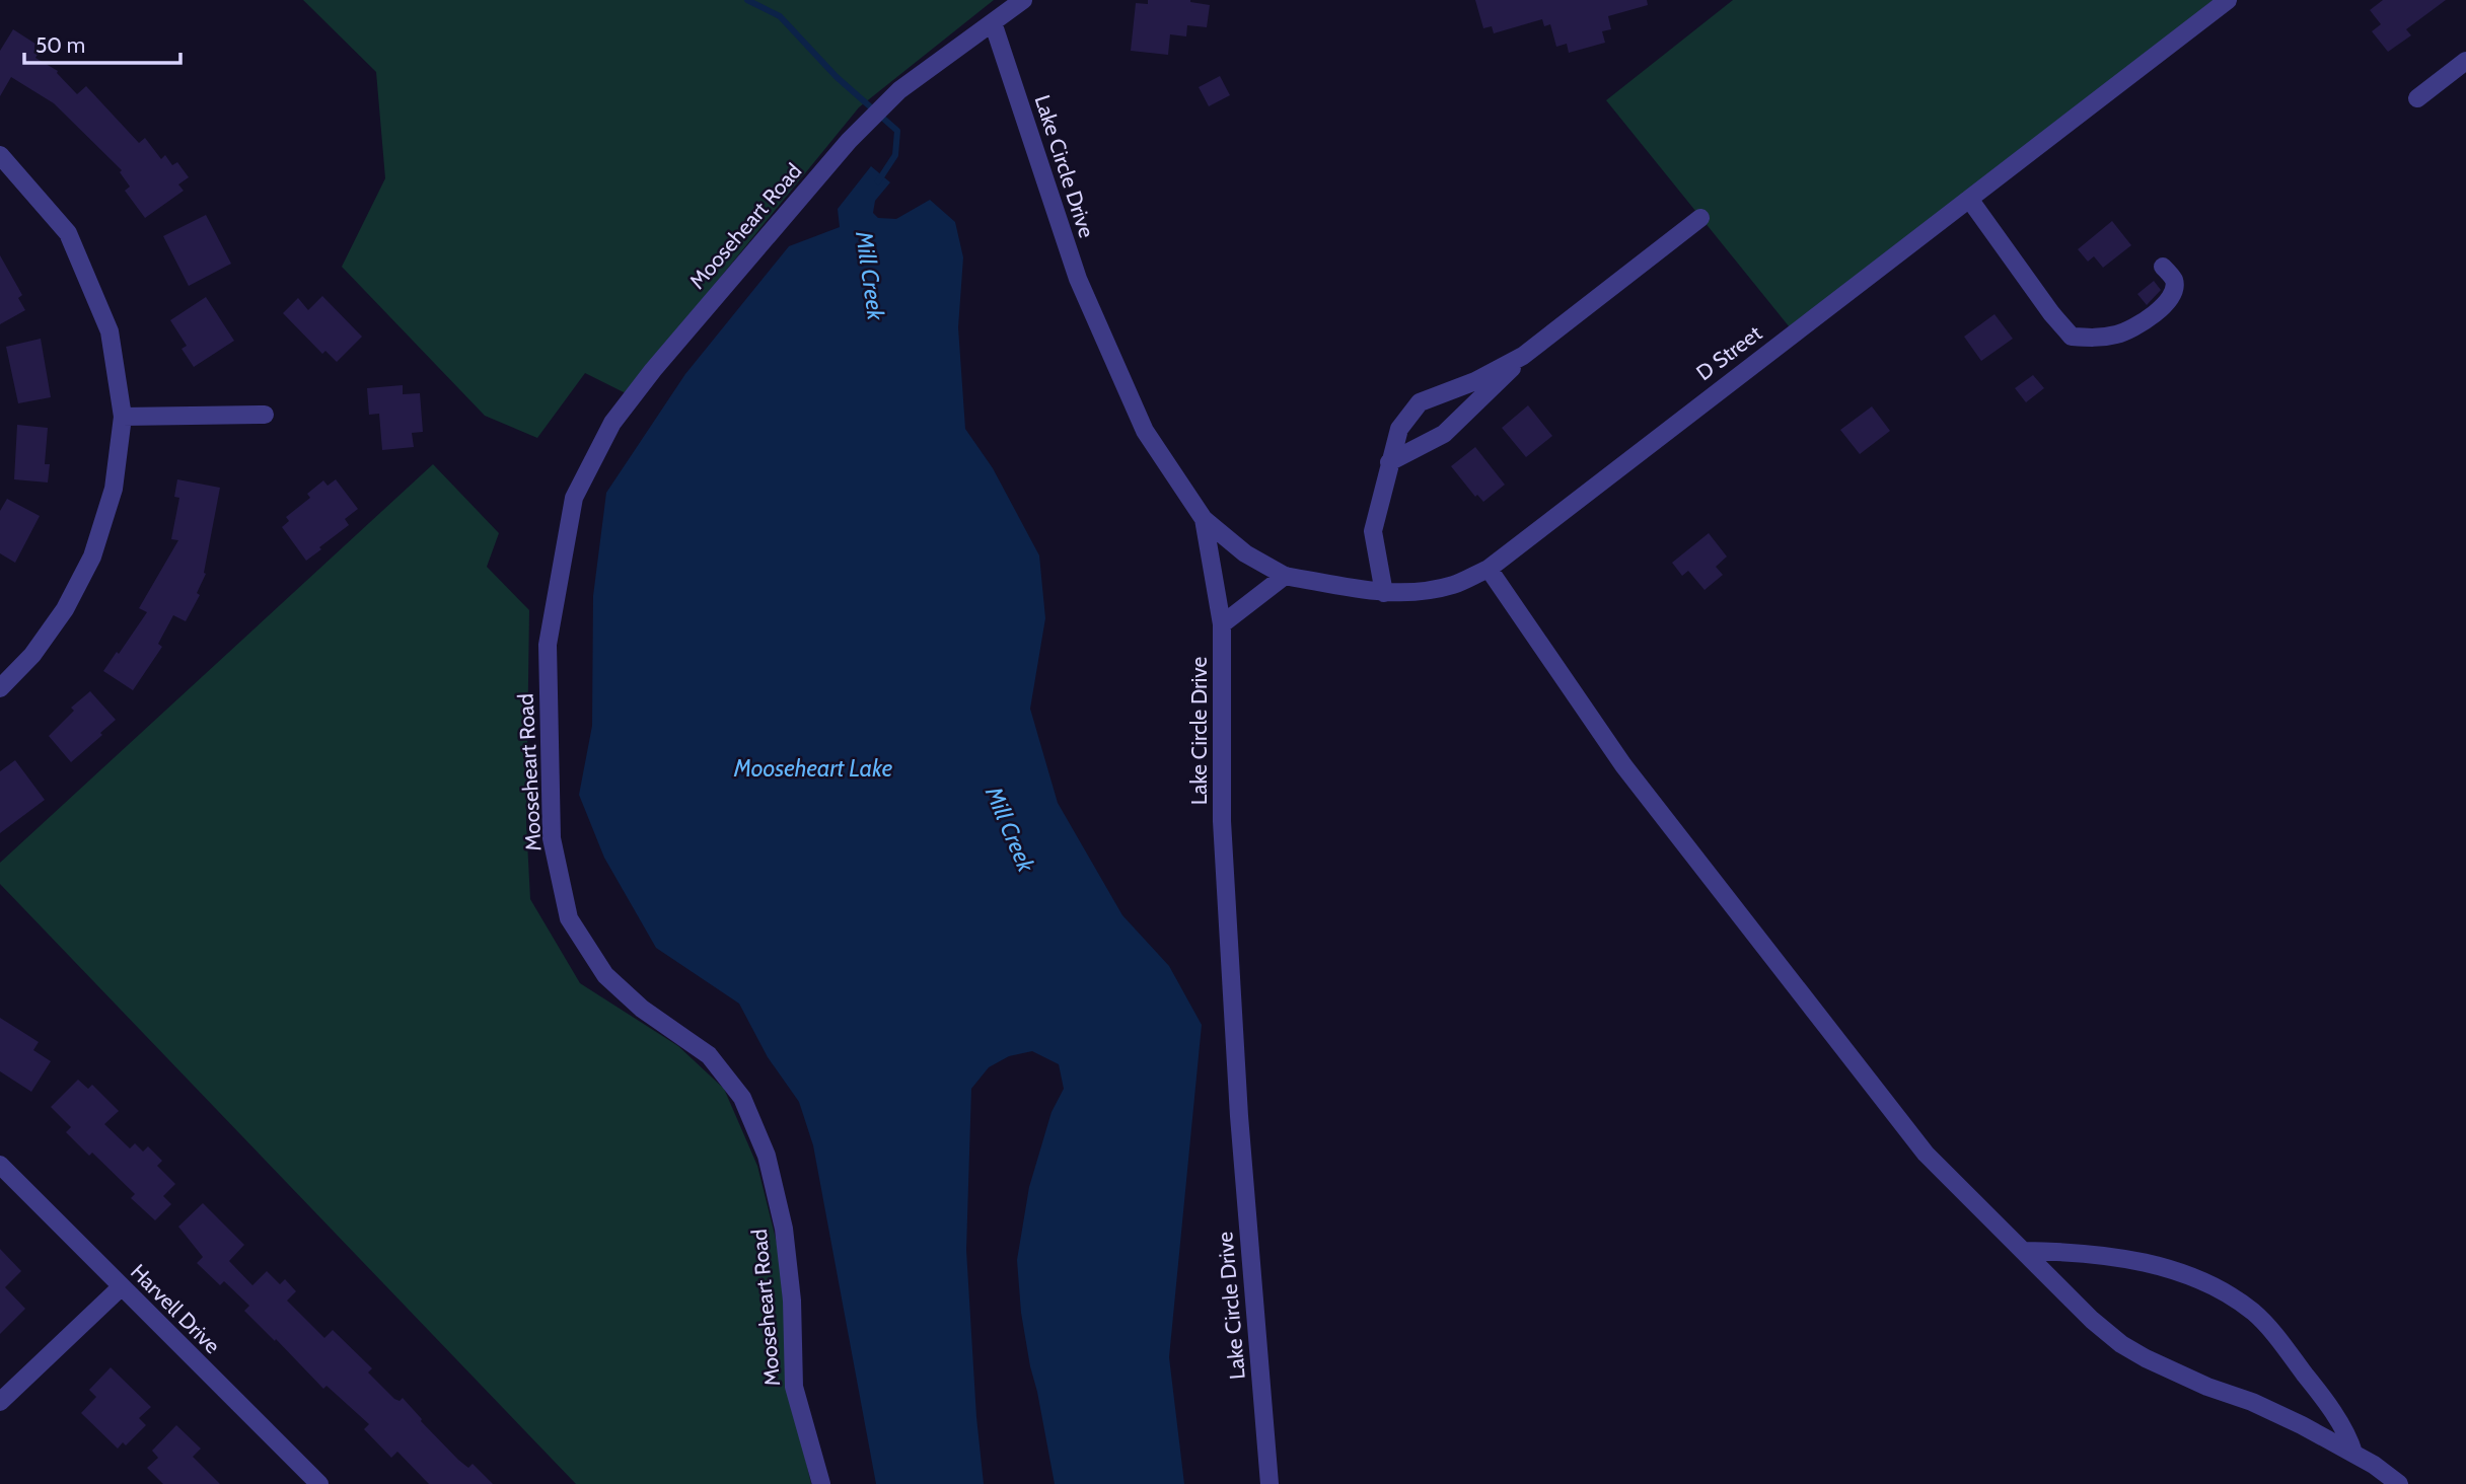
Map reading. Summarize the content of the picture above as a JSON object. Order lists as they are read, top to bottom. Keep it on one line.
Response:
{"streets":{"street":["Lake Circle Drive","Mooseheart Road","D Street","Harvell Drive"]},"crossings":[["Lake Circle Drive","Mooseheart Road"]],"water":["Mill Creek","Mooseheart Lake"],"scale_bar":"50 m"}
